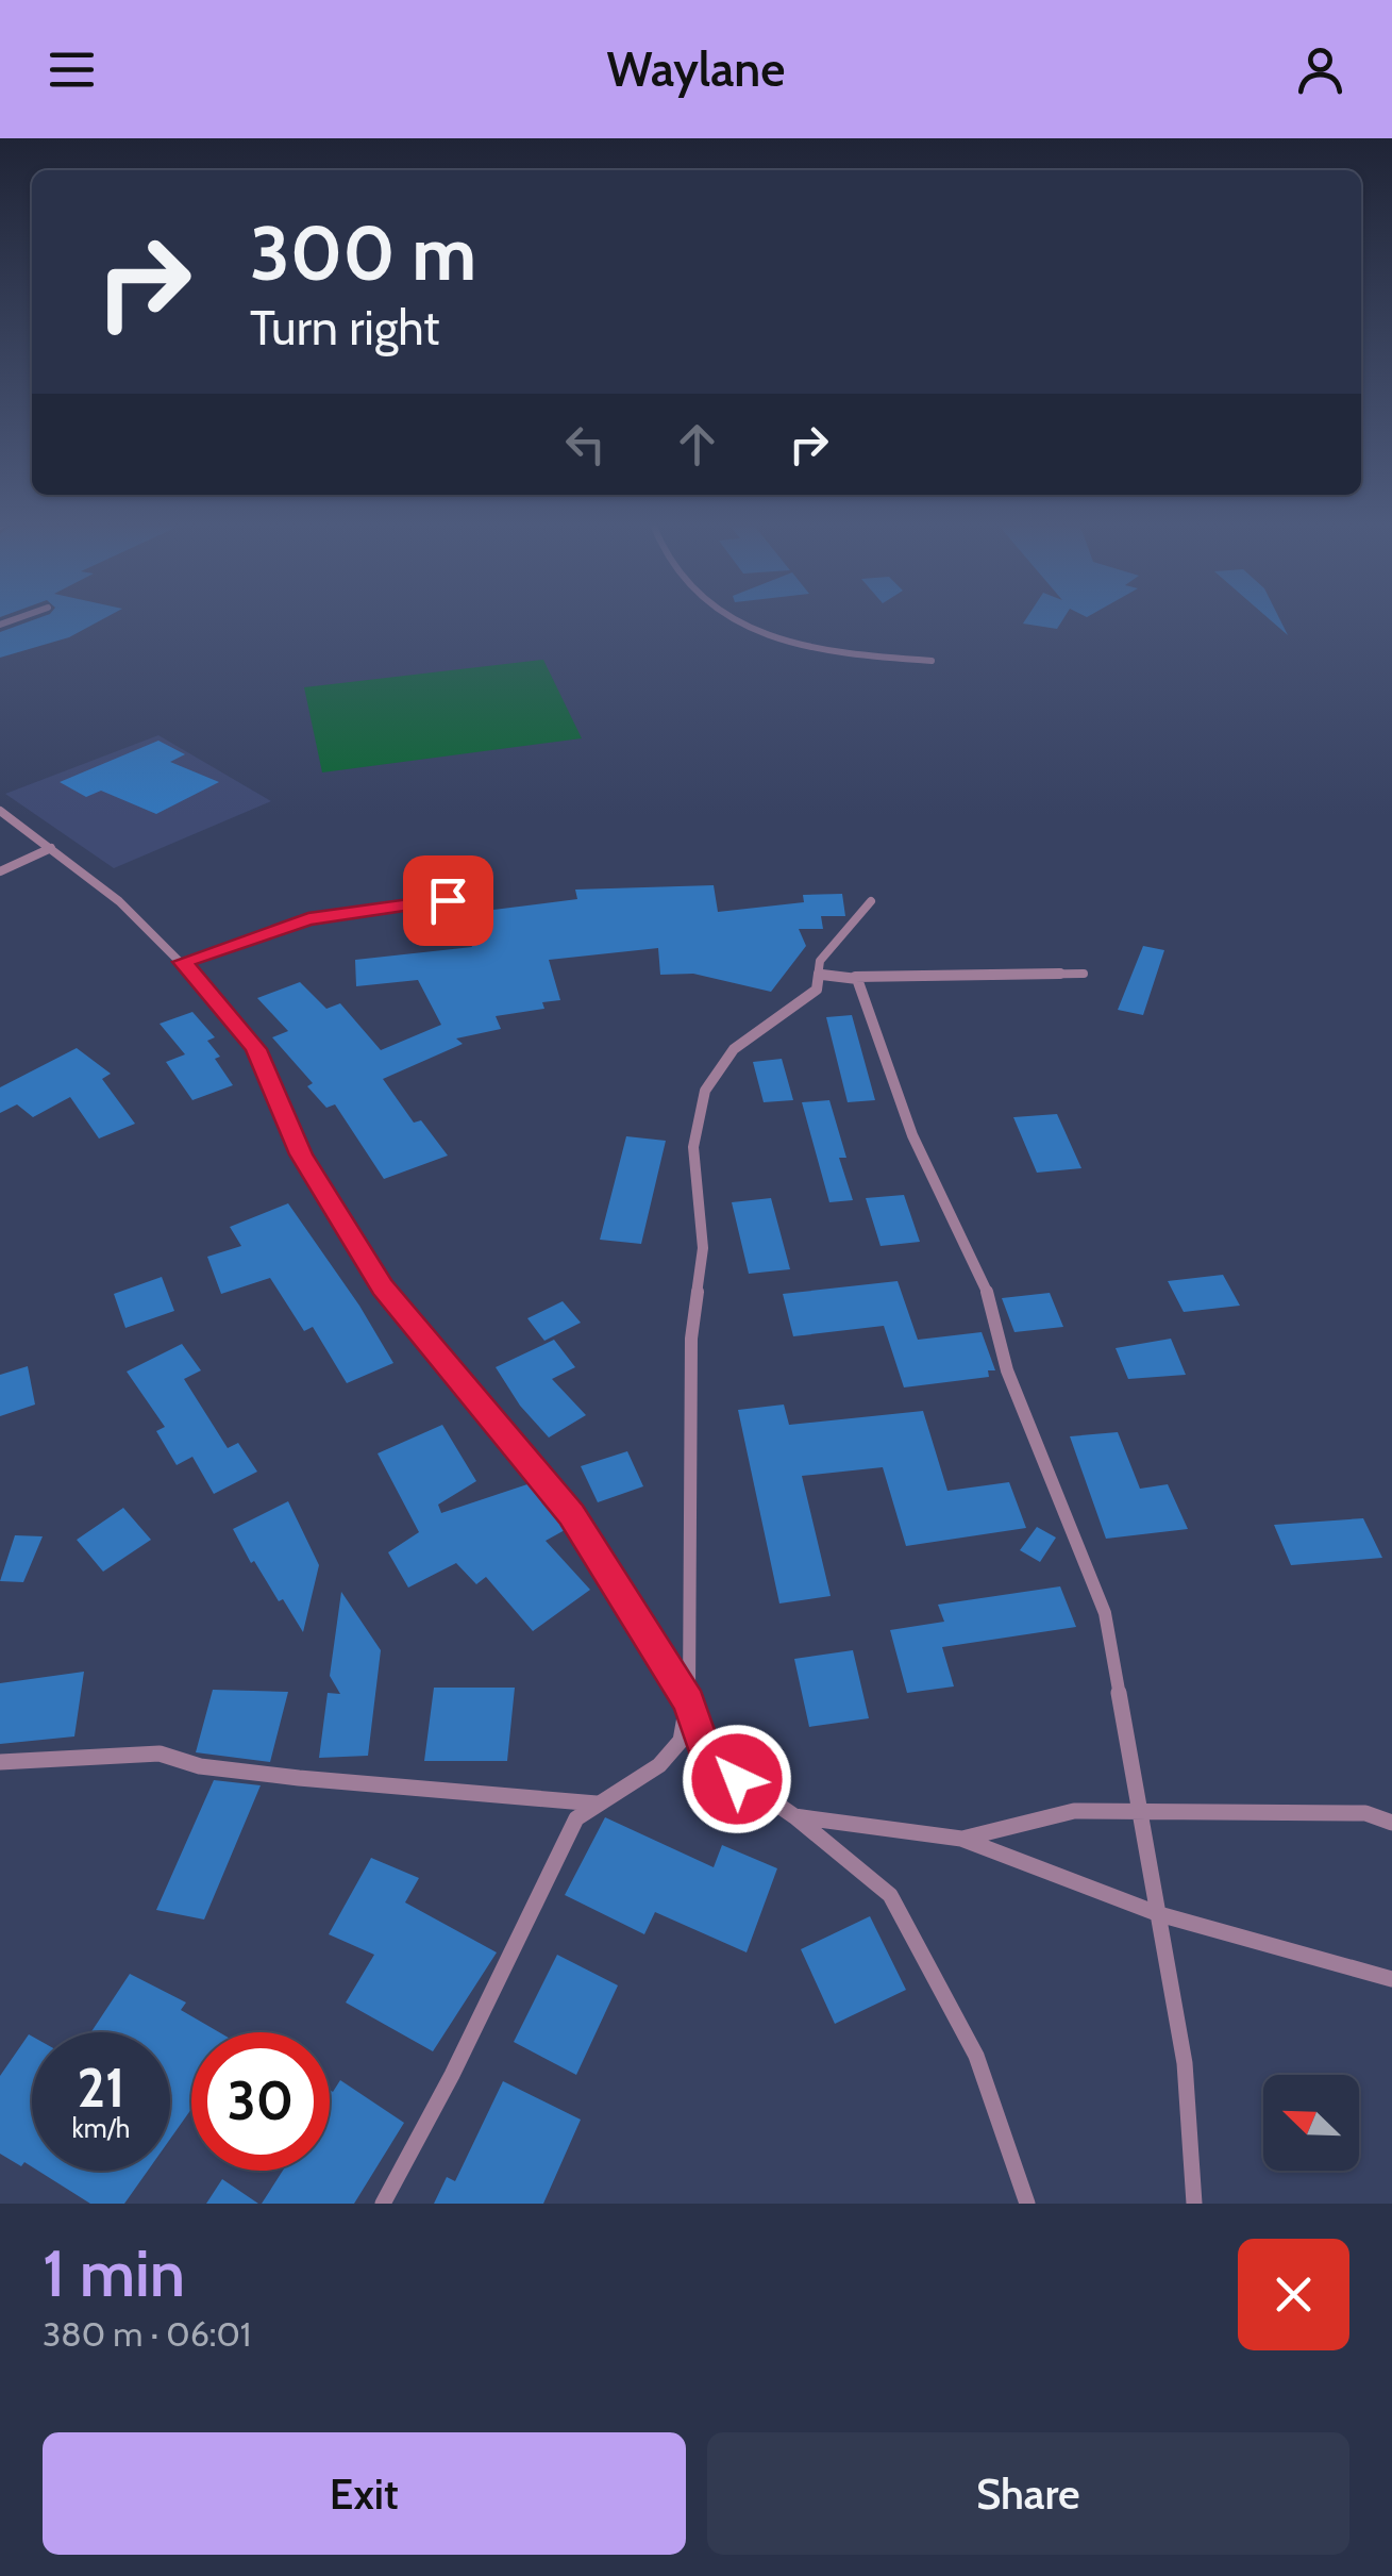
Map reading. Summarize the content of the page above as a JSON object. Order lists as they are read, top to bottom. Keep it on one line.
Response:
{"north":"top left","page":{"header":"Waylane","turn":["300 m","Turn right"],"speed":"21 km/h","limit":"30","heading":["1 min","380 m · 06:01"],"buttons":["Exit","Share"]}}
